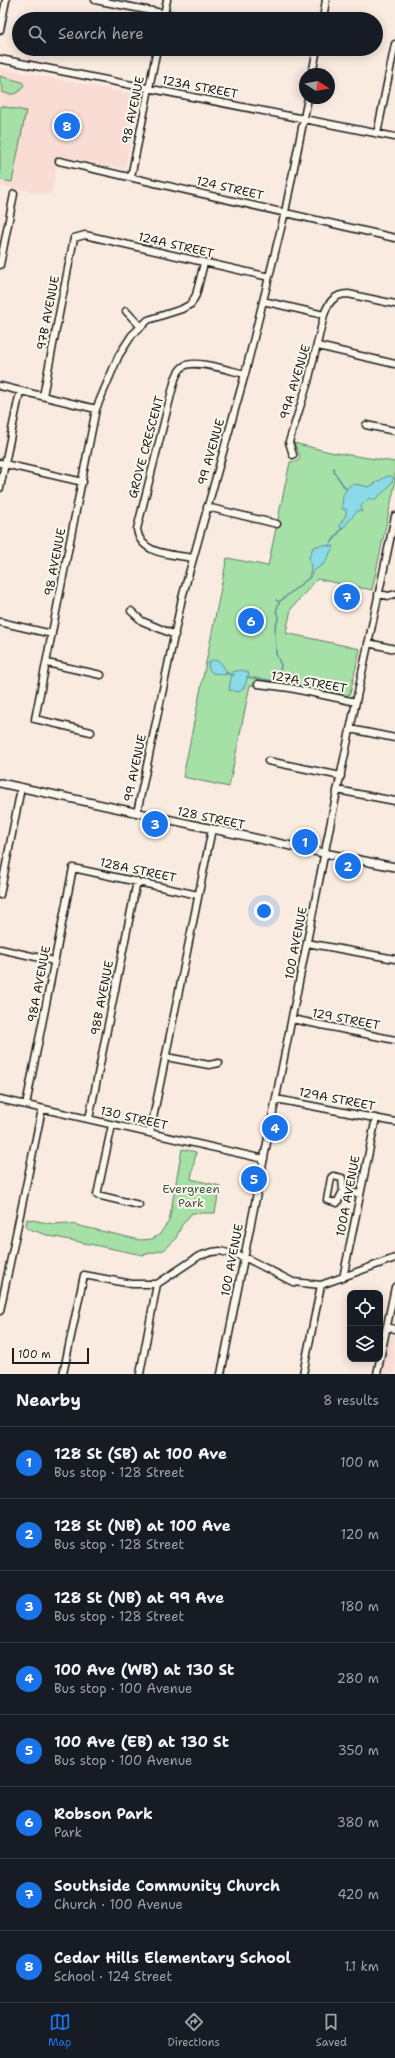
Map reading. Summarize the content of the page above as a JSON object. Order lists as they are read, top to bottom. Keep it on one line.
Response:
{"streets":{"main road":["128 STREET"],"street":["123A STREET","98 AVENUE","124 STREET","124A STREET","97B AVENUE","99A AVENUE","GROVE CRESCENT","99 AVENUE","127A STREET","128A STREET","100 AVENUE","98A AVENUE","98B AVENUE","129 STREET","129A STREET","130 STREET","100A AVENUE"]},"crossings":[["123A STREET","98 AVENUE"],["123A STREET","99 AVENUE"],["98 AVENUE","124 STREET"],["124 STREET","99 AVENUE"],["124A STREET","97B AVENUE"],["124A STREET","99 AVENUE"],["GROVE CRESCENT","99 AVENUE"],["99 AVENUE","128 STREET"],["127A STREET","100 AVENUE"],["128 STREET","100 AVENUE"],["128A STREET","98A AVENUE"],["128A STREET","98B AVENUE"],["100 AVENUE","129 STREET"],["100 AVENUE","129A STREET"],["100 AVENUE","130 STREET"],["98A AVENUE","130 STREET"],["98B AVENUE","130 STREET"],["129A STREET","100A AVENUE"]],"parks":["Evergreen Park"],"scale_bar":"100 m","north":"right","page":{"search":"Search here","pins":["8","7","6","3","1","2","4","5"],"scale":"100 m","heading":["Nearby","8 results"],"list":[{"mark":"1","name":"128 St (SB) at 100 Ave","note":"Bus stop · 128 Street","value":"100 m"},{"mark":"2","name":"128 St (NB) at 100 Ave","note":"Bus stop · 128 Street","value":"120 m"},{"mark":"3","name":"128 St (NB) at 99 Ave","note":"Bus stop · 128 Street","value":"180 m"},{"mark":"4","name":"100 Ave (WB) at 130 St","note":"Bus stop · 100 Avenue","value":"280 m"},{"mark":"5","name":"100 Ave (EB) at 130 St","note":"Bus stop · 100 Avenue","value":"350 m"},{"mark":"6","name":"Robson Park","note":"Park","value":"380 m"},{"mark":"7","name":"Southside Community Church","note":"Church · 100 Avenue","value":"420 m"},{"mark":"8","name":"Cedar Hills Elementary School","note":"School · 124 Street","value":"1.1 km"}],"nav":["Map","Directions","Saved"]}}
